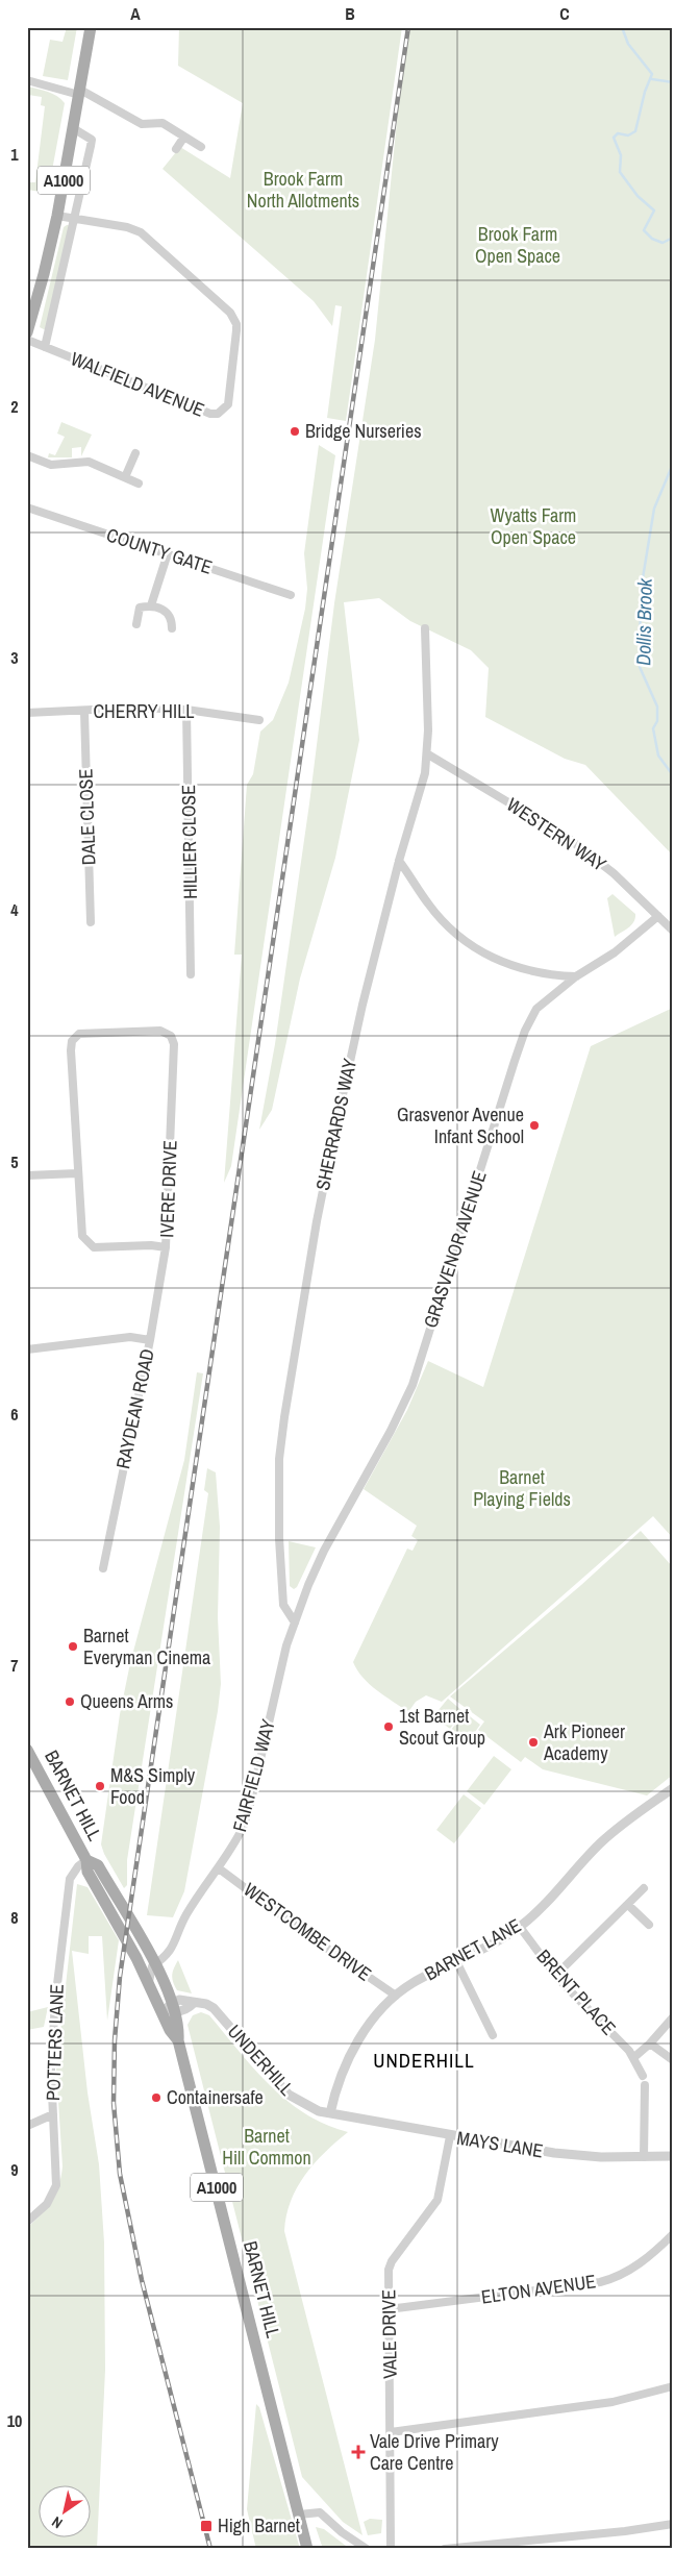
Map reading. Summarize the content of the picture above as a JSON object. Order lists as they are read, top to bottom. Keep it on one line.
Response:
{"streets":{"main road":["A1000","BARNET HILL"],"street":["WALFIELD AVENUE","COUNTY GATE","CHERRY HILL","DALE CLOSE","WESTERN WAY","HILLIER CLOSE","SHERRARDS WAY","IVERE DRIVE","GRASVENOR AVENUE","RAYDEAN ROAD","FAIRFIELD WAY","WESTCOMBE DRIVE","BARNET LANE","BRENT PLACE","POTTERS LANE","UNDERHILL","MAYS LANE","ELTON AVENUE","VALE DRIVE"]},"crossings":[["A1000","WALFIELD AVENUE"],["CHERRY HILL","DALE CLOSE"],["CHERRY HILL","HILLIER CLOSE"],["WESTERN WAY","SHERRARDS WAY"],["WESTERN WAY","GRASVENOR AVENUE"],["SHERRARDS WAY","GRASVENOR AVENUE"],["SHERRARDS WAY","FAIRFIELD WAY"],["IVERE DRIVE","RAYDEAN ROAD"],["GRASVENOR AVENUE","FAIRFIELD WAY"],["FAIRFIELD WAY","BARNET HILL"],["FAIRFIELD WAY","WESTCOMBE DRIVE"],["BARNET HILL","POTTERS LANE"],["BARNET HILL","UNDERHILL"],["WESTCOMBE DRIVE","BARNET LANE"],["BARNET LANE","BRENT PLACE"],["BARNET LANE","UNDERHILL"],["BARNET LANE","MAYS LANE"],["UNDERHILL","MAYS LANE"],["MAYS LANE","VALE DRIVE"],["ELTON AVENUE","VALE DRIVE"]],"districts":["UNDERHILL"],"water":["Dollis Brook"],"parks":["Brook Farm North Allotments","Brook Farm Open Space","Wyatts Farm Open Space","Barnet Playing Fields","Barnet Hill Common"],"places":{"other":["Bridge Nurseries","Grasvenor Avenue Infant School","Barnet Everyman Cinema","Queens Arms","1st Barnet Scout Group","Ark Pioneer Academy","M&S Simply Food","Containersafe"],"health":["Vale Drive Primary Care Centre"],"transit":["High Barnet"]},"north":"bottom left","grid":{"columns":["A","B","C"],"rows":["1","2","3","4","5","6","7","8","9","10"]}}
